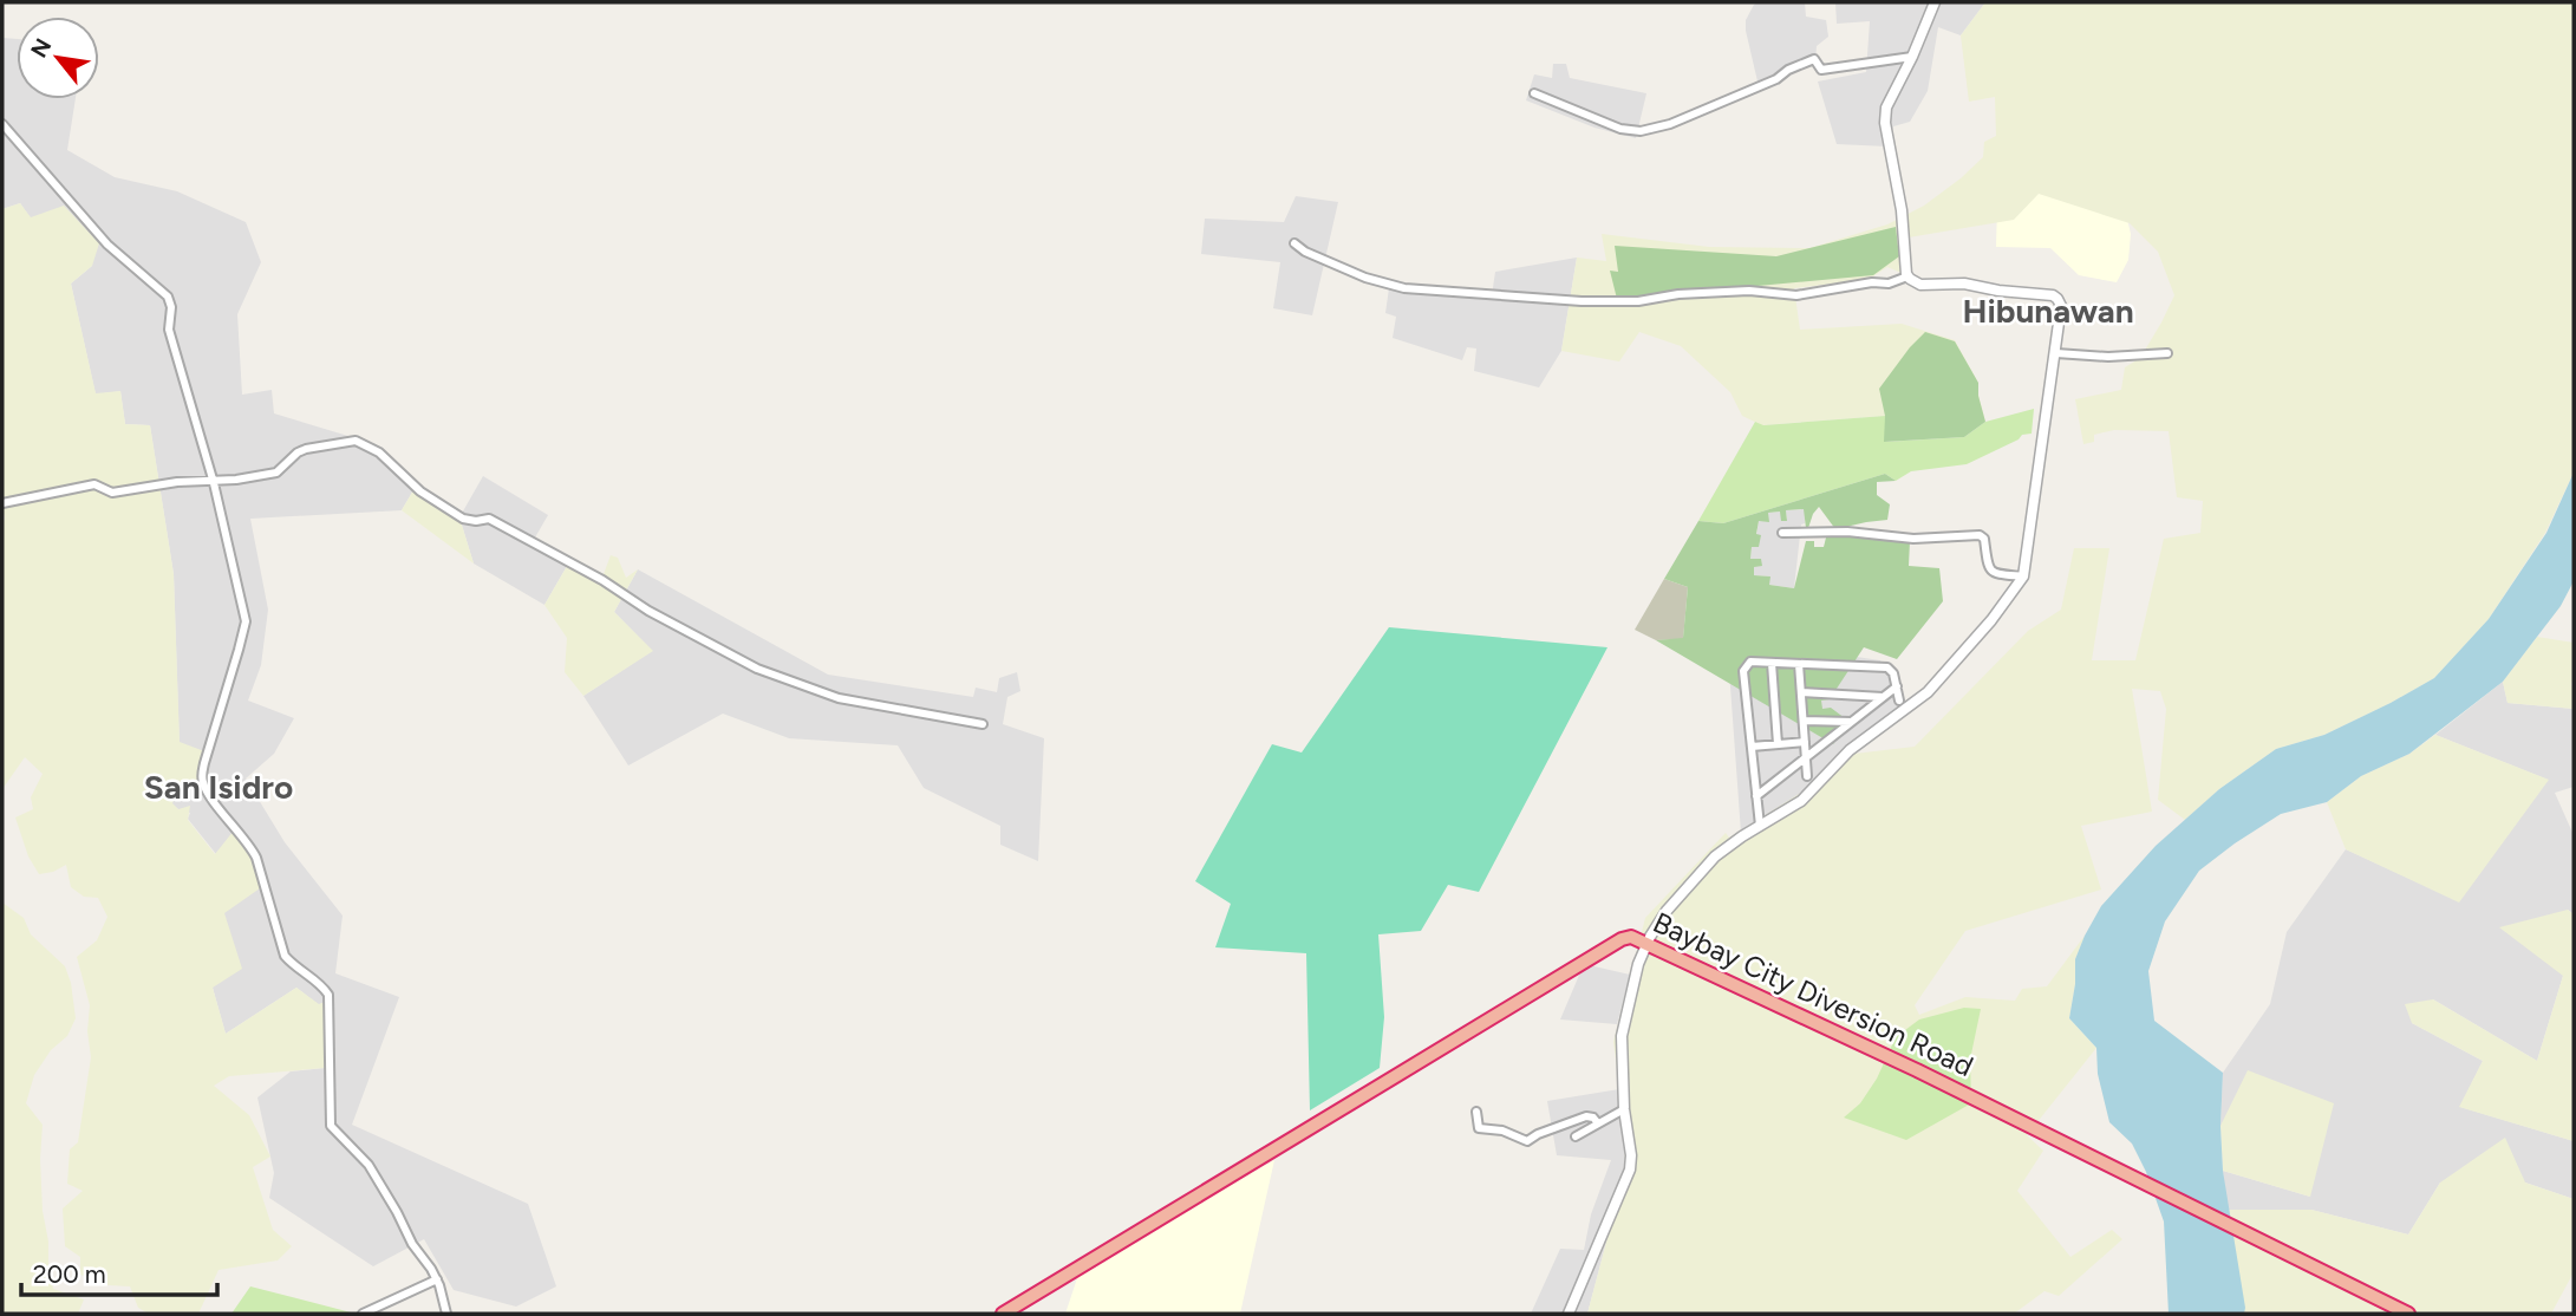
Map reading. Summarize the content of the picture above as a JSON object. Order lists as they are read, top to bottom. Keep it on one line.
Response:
{"streets":{"highway":["Baybay City Diversion Road"]},"districts":["Hibunawan","San Isidro"],"scale_bar":"200 m","north":"top left"}
